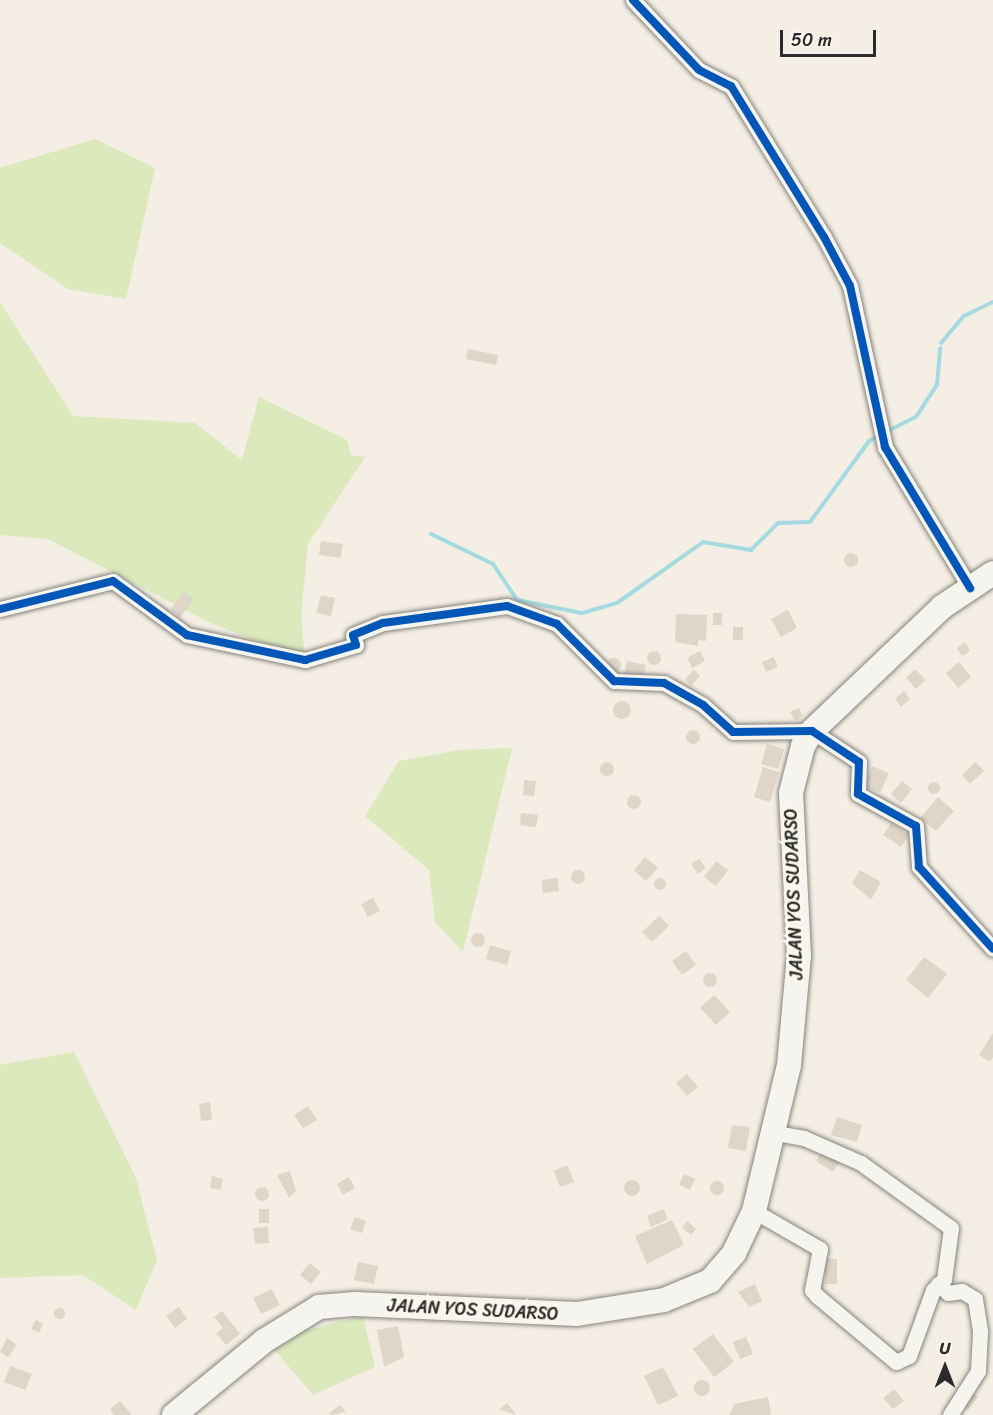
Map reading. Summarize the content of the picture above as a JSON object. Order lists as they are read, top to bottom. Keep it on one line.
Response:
{"streets":{"main road":["JALAN YOS SUDARSO"]},"scale_bar":"50 m","north":"top"}
